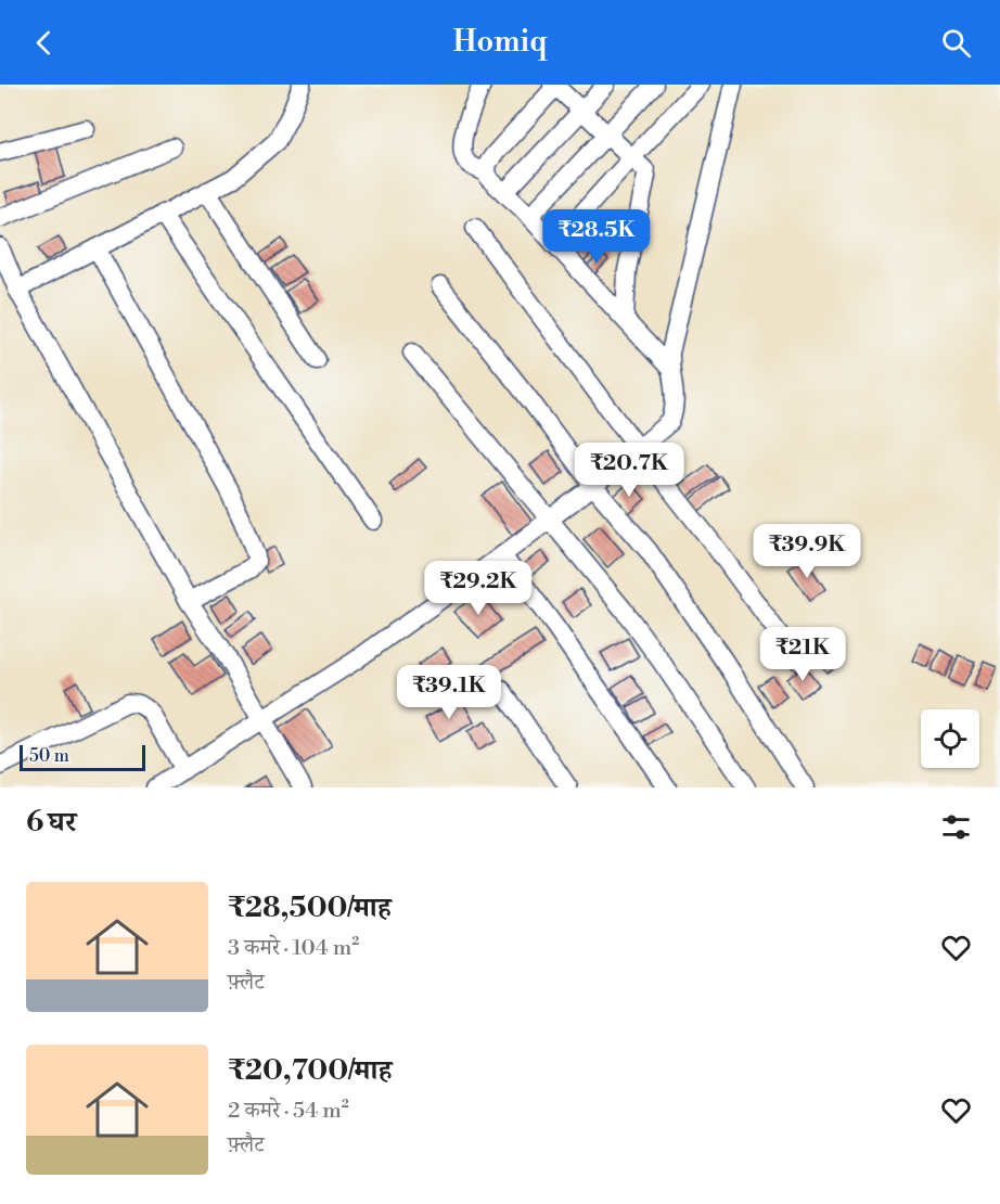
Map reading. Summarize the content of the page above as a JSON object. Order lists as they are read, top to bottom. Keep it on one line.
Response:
{"scale_bar":"50 m","page":{"header":"Homiq","price":["₹28.5K","₹20.7K","₹39.9K","₹29.2K","₹21K","₹39.1K"],"scale":"50 m","heading":"6 घर","list":[{"name":"₹28,500/माह","note":"3 कमरे · 104 m² · फ़्लैट"},{"name":"₹20,700/माह","note":"2 कमरे · 54 m² · फ़्लैट"}]}}
